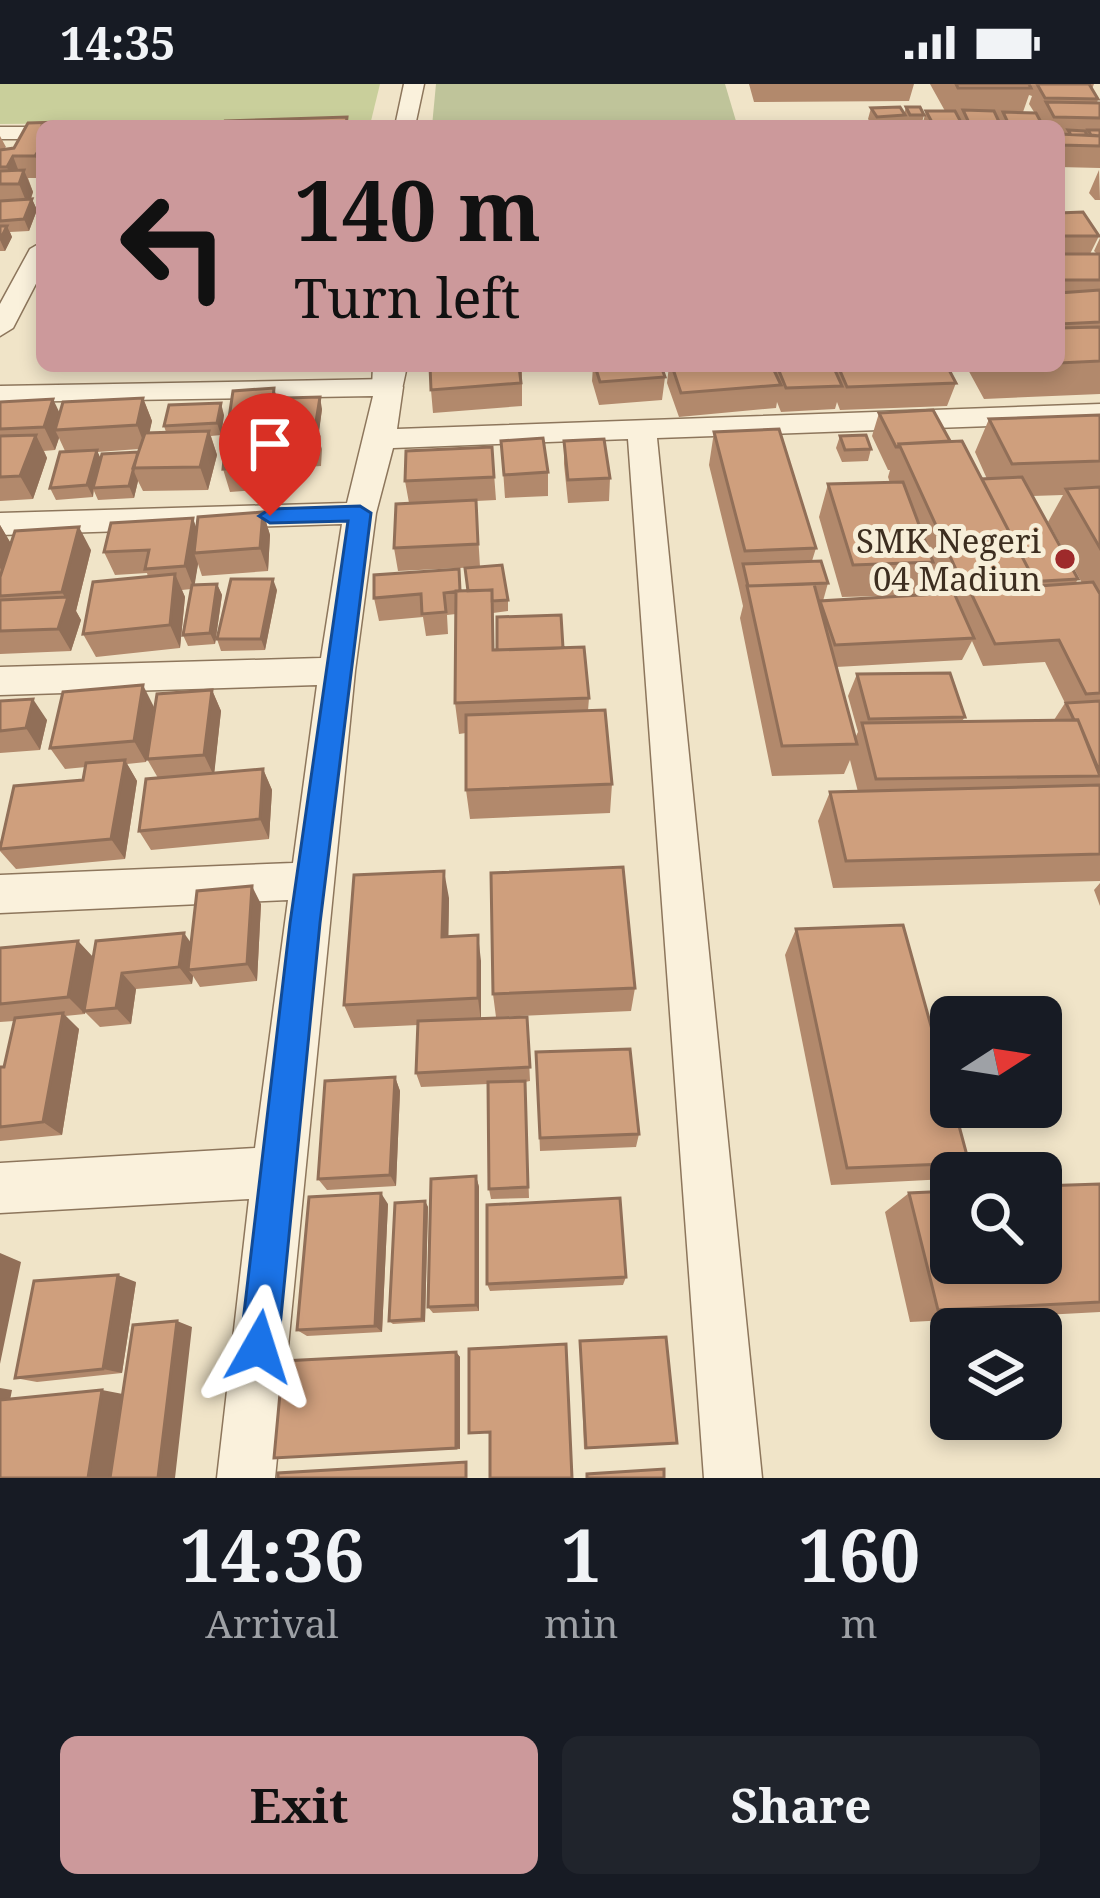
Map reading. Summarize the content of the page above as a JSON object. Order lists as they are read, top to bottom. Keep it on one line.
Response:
{"places":["SMK Negeri 04 Madiun"],"north":"right","page":{"status":"14:35","turn":["140 m","Turn left"],"eta":["14:36","Arrival","1","min","160","m"],"buttons":["Exit","Share"]}}
